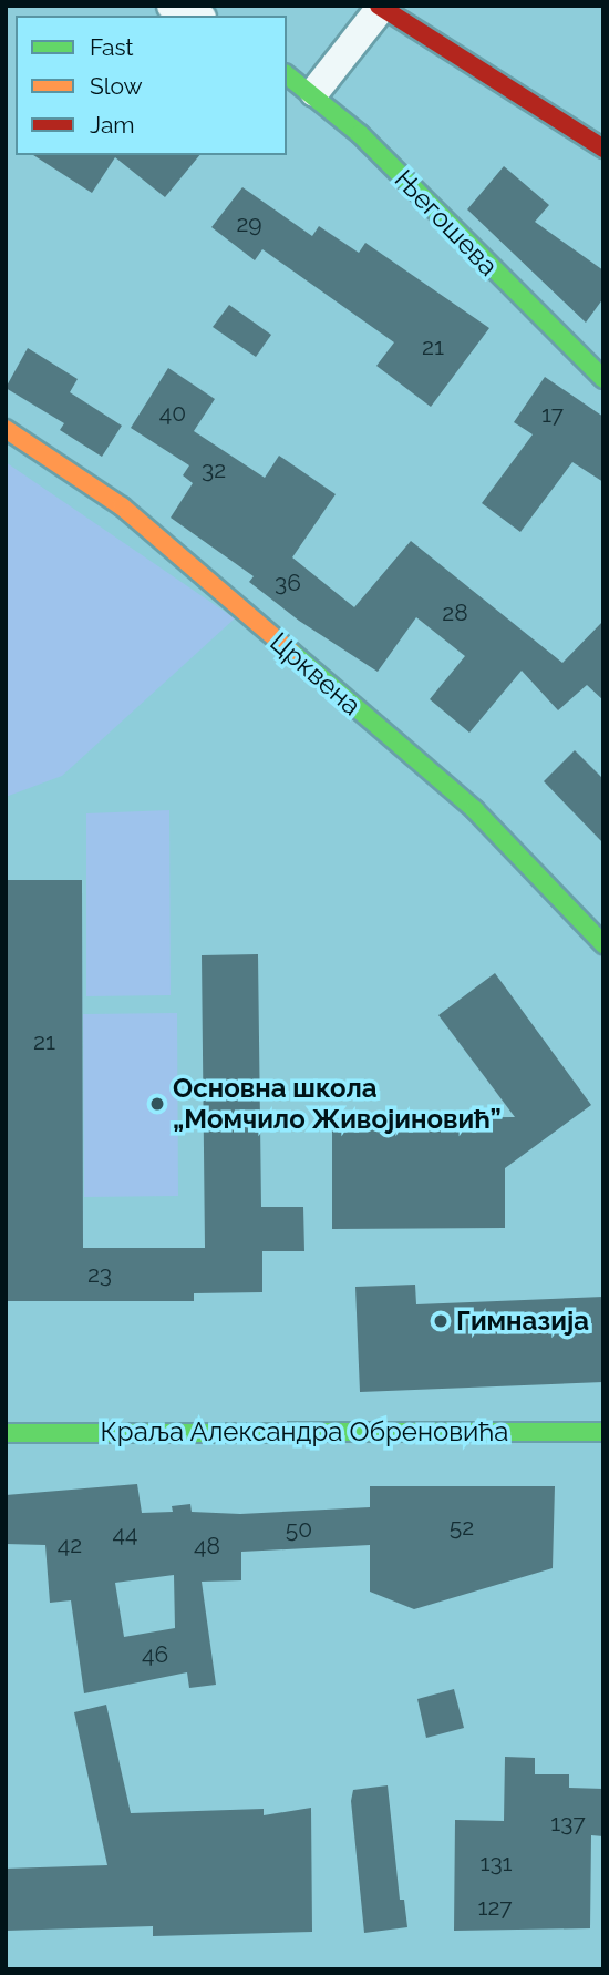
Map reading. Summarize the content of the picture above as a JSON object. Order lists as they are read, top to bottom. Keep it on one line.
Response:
{"streets":{"street":["Његошева","Црквена","Краља Александра Обреновића"]},"places":["Основна школа „Момчило Живојиновић”","Гимназија"],"house_numbers":["29","21","40","17","32","36","28","21","23","52","50","44","42","48","46","137","131","127"],"legend":["Fast","Slow","Jam"]}
